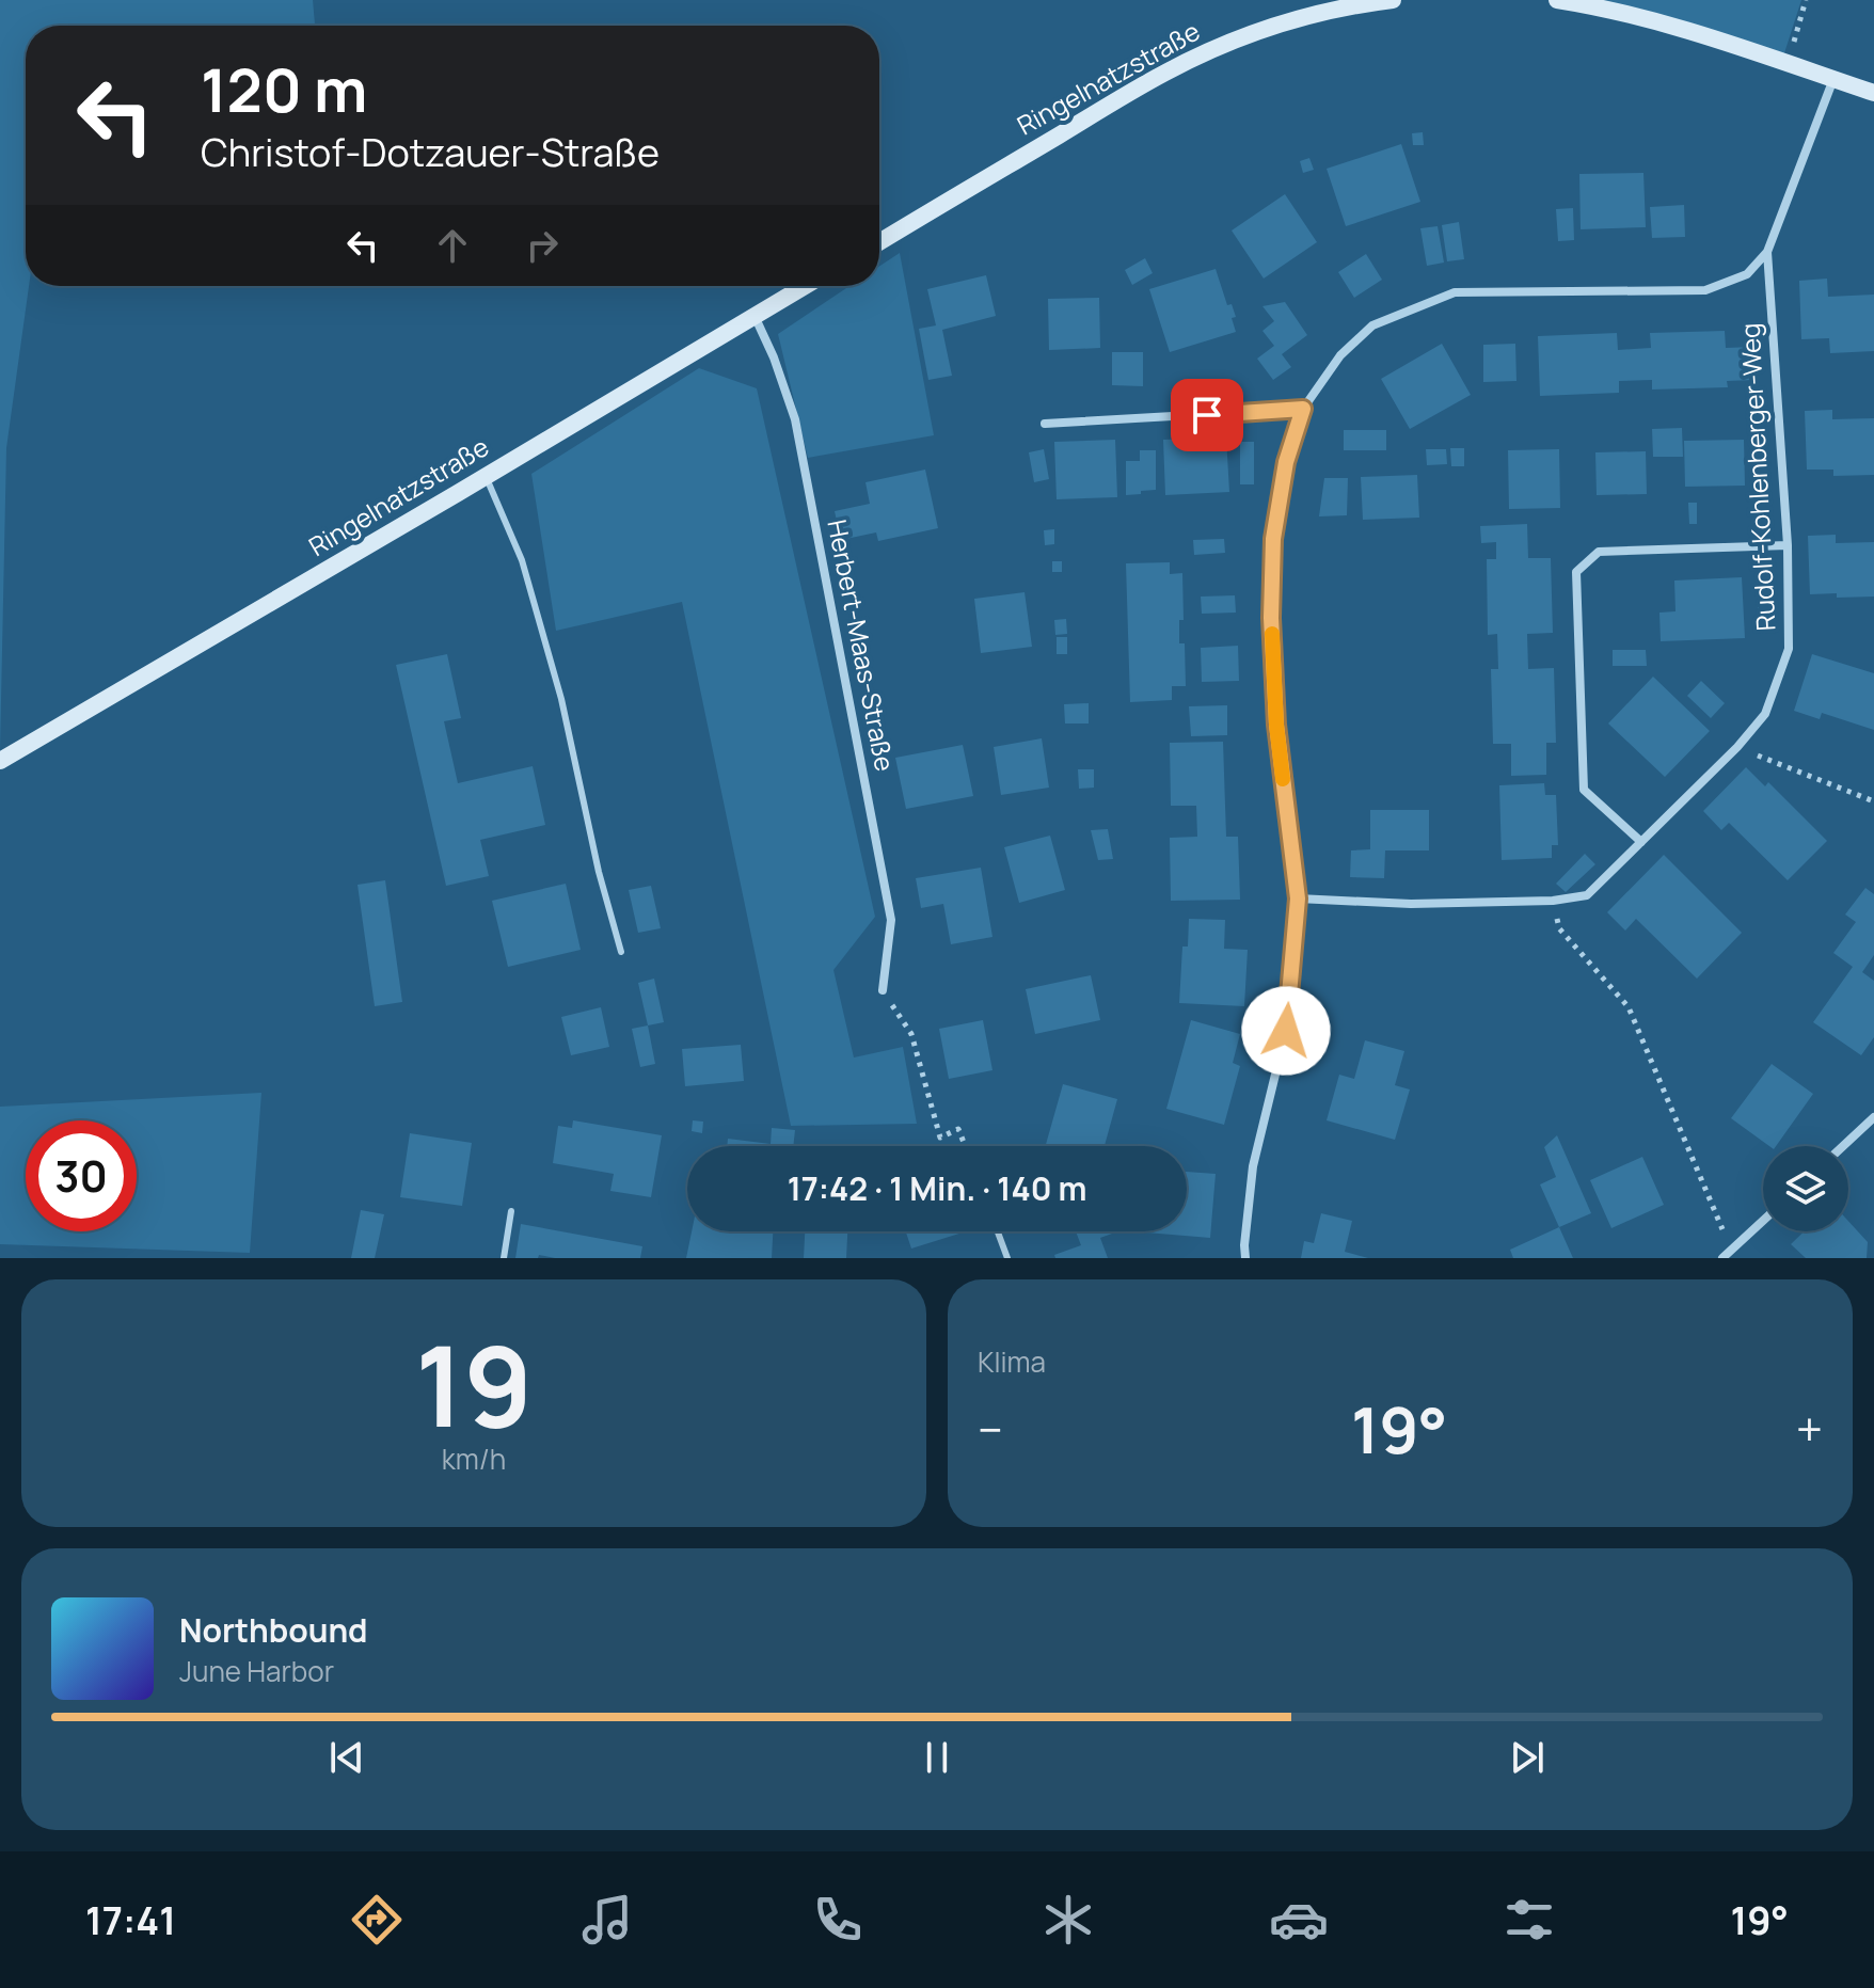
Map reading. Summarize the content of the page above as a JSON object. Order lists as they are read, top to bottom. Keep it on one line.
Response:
{"streets":{"main road":["Ringelnatzstraße"],"street":["Rudolf-Kohlenberger-Weg","Herbert-Maas-Straße"]},"crossings":[["Ringelnatzstraße","Herbert-Maas-Straße"]],"page":{"turn":["120 m","Christof-Dotzauer-Straße"],"limit":"30","trip":"17:42 · 1 Min. · 140 m","tile":[["19","km/h"],"Klima"],"heat":["−","19°","+"],"song":["Northbound","June Harbor"],"tabs":["17:41","19°"]}}
